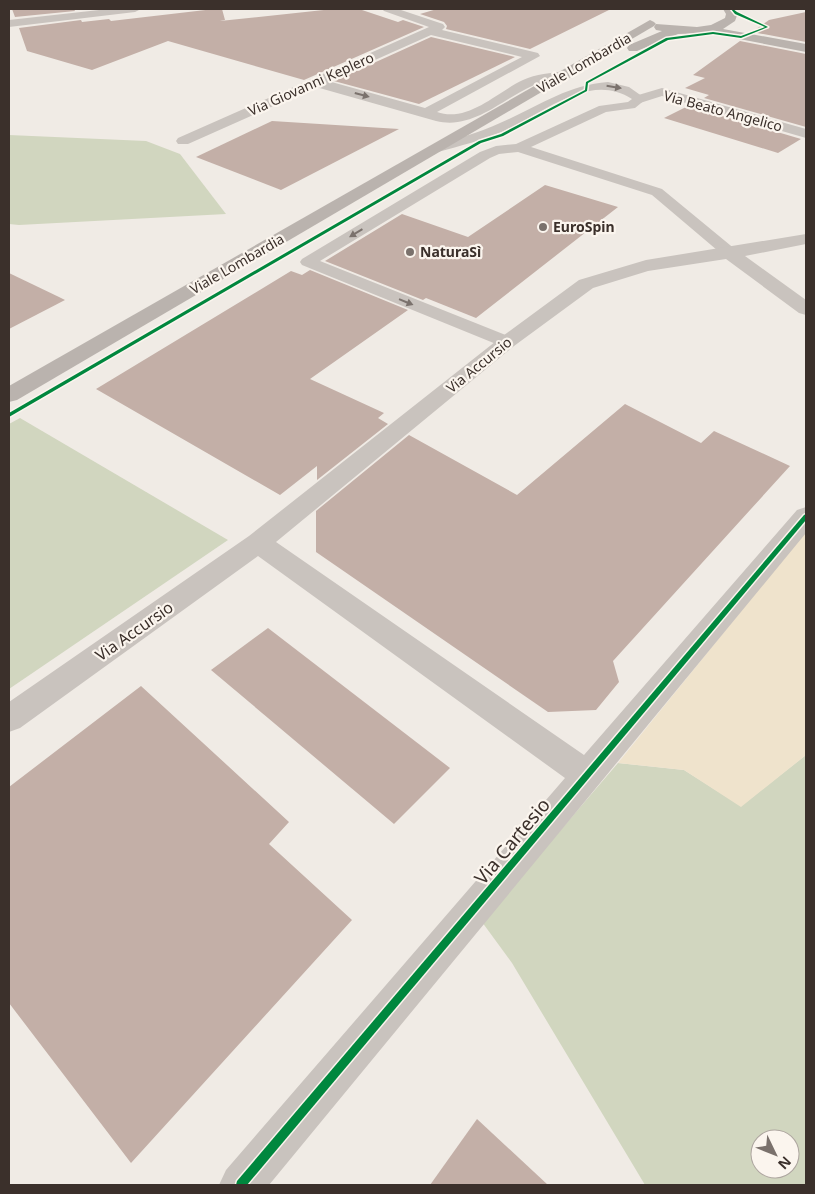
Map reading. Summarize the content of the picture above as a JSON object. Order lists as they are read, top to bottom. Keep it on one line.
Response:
{"streets":{"main road":["Viale Lombardia"],"street":["Via Giovanni Keplero","Via Beato Angelico","Via Accursio","Via Cartesio"]},"places":["EuroSpin","NaturaSì"],"north":"bottom right"}
